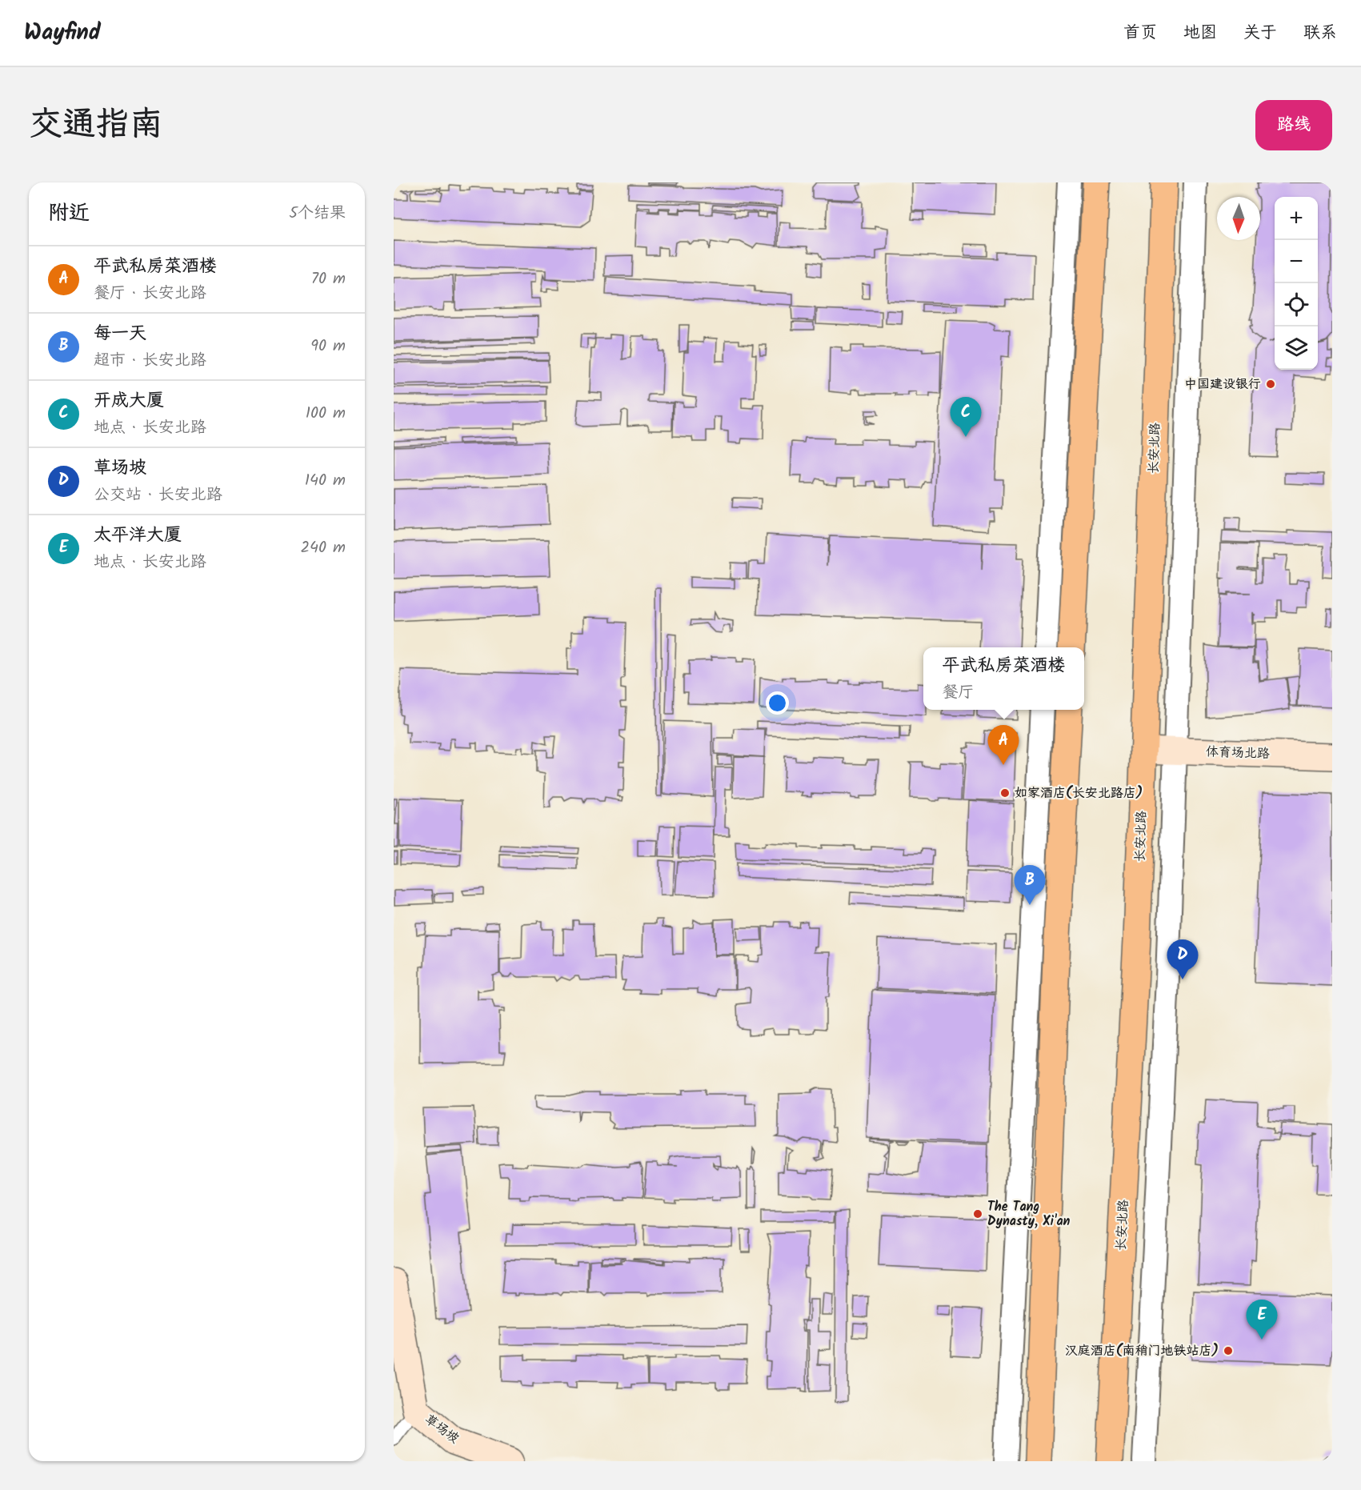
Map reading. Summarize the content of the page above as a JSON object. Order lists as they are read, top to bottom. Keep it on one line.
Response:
{"streets":{"main road":["长安北路"],"street":["体育场北路","草场坡"]},"crossings":[["长安北路","体育场北路"]],"places":["中国建设银行","如家酒店(长安北路店)","The Tang Dynasty, Xi'an","汉庭酒店(南稍门地铁站店)"],"north":"bottom","page":{"header":"Wayfind","nav":["首页","地图","关于","联系"],"title":"交通指南","buttons":"路线","heading":["附近","5个结果"],"map_buttons":["+","−"],"list":[{"mark":"A","name":"平武私房菜酒楼","note":"餐厅 · 长安北路","value":"70 m"},{"mark":"B","name":"每一天","note":"超市 · 长安北路","value":"90 m"},{"mark":"C","name":"开成大厦","note":"地点 · 长安北路","value":"100 m"},{"mark":"D","name":"草场坡","note":"公交站 · 长安北路","value":"140 m"},{"mark":"E","name":"太平洋大厦","note":"地点 · 长安北路","value":"240 m"}],"pins":["C","A","B","D","E"],"popup":["平武私房菜酒楼","餐厅"]}}
